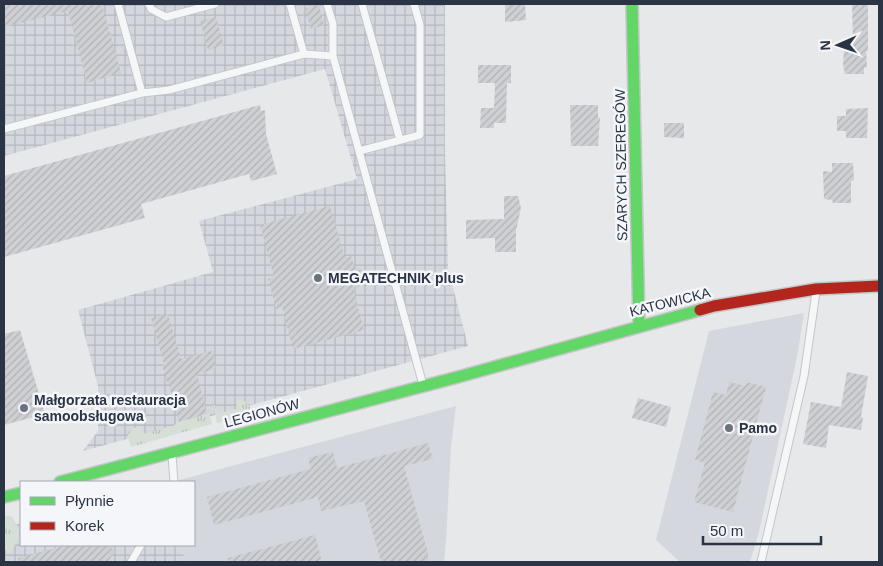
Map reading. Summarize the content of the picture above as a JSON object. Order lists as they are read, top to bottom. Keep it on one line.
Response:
{"streets":{"street":["SZARYCH SZEREGÓW","KATOWICKA","LEGIONÓW"]},"crossings":[["SZARYCH SZEREGÓW","KATOWICKA"],["KATOWICKA","LEGIONÓW"]],"places":["MEGATECHNIK plus","Małgorzata restauracja samoobsługowa","Pamo"],"legend":["Płynnie","Korek"],"scale_bar":"50 m","north":"left"}
